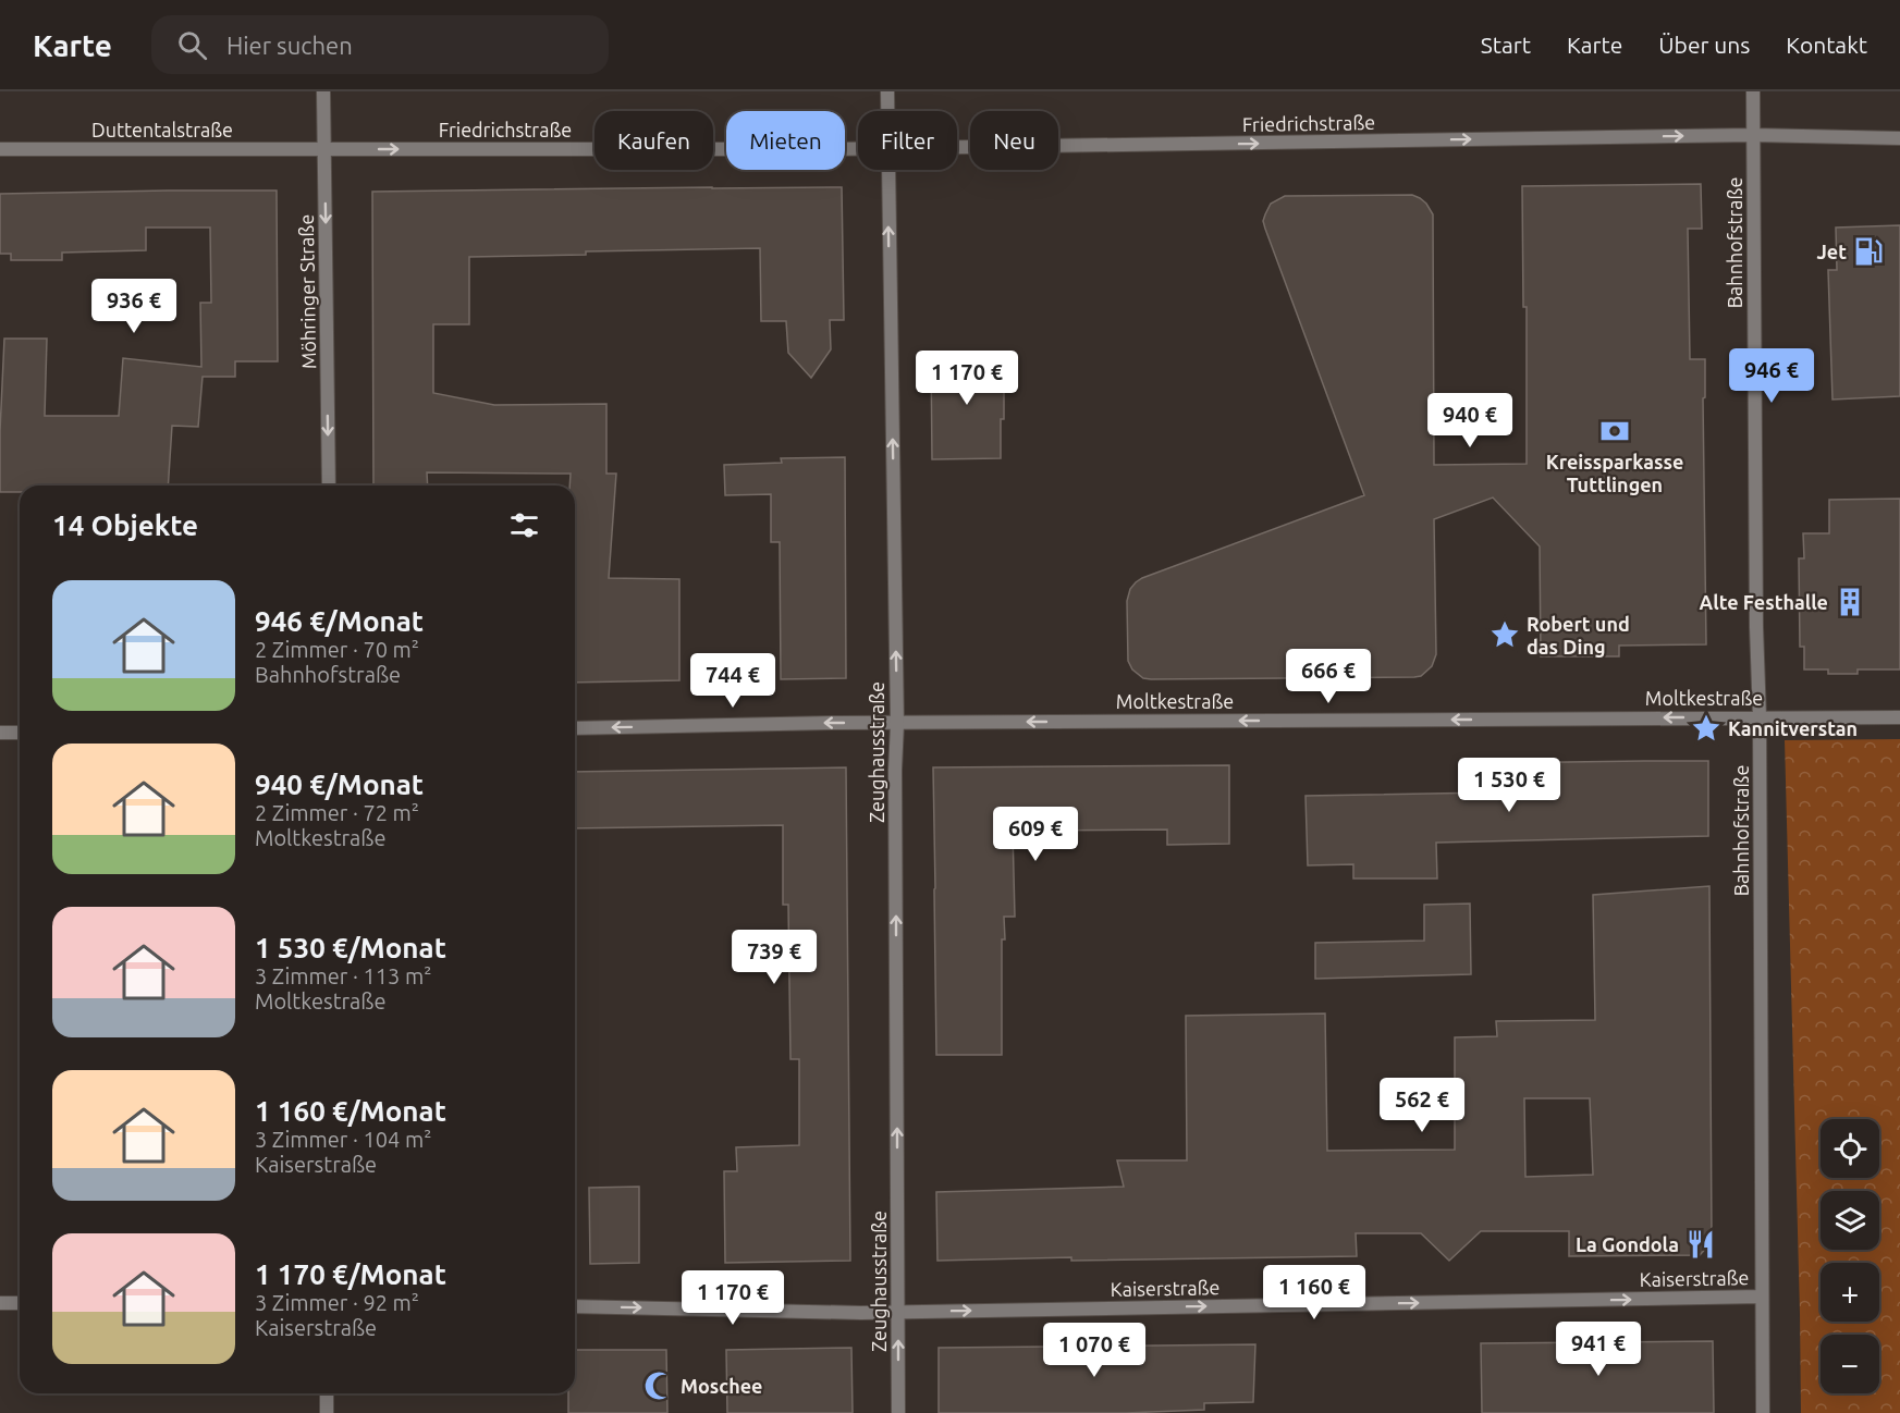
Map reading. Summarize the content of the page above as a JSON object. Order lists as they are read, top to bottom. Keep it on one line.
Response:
{"streets":{"street":["Friedrichstraße","Duttentalstraße","Bahnhofstraße","Möhringer Straße","Moltkestraße","Zeughausstraße","Kaiserstraße"]},"crossings":[["Friedrichstraße","Duttentalstraße"],["Friedrichstraße","Bahnhofstraße"],["Friedrichstraße","Möhringer Straße"],["Duttentalstraße","Möhringer Straße"],["Bahnhofstraße","Moltkestraße"],["Bahnhofstraße","Kaiserstraße"],["Moltkestraße","Zeughausstraße"],["Zeughausstraße","Kaiserstraße"]],"one_way":["Friedrichstraße","Möhringer Straße","Moltkestraße","Zeughausstraße","Kaiserstraße"],"places":{"fuel station":["Jet"],"bank":["Kreissparkasse Tuttlingen"],"building":["Alte Festhalle"],"place":["Robert und das Ding","Kannitverstan"],"restaurant":["La Gondola"],"mosque":["Moschee"]},"page":{"header":"Karte","search":"Hier suchen","nav":["Start","Karte","Über uns","Kontakt"],"chip":["Kaufen","Mieten","Filter","Neu"],"price":["936 €","946 €","1 170 €","940 €","666 €","744 €","1 530 €","609 €","739 €","562 €","1 160 €","1 170 €","941 €","1 070 €"],"heading":"14 Objekte","list":[{"name":"946 €/Monat","note":"2 Zimmer · 70 m² · Bahnhofstraße"},{"name":"940 €/Monat","note":"2 Zimmer · 72 m² · Moltkestraße"},{"name":"1 530 €/Monat","note":"3 Zimmer · 113 m² · Moltkestraße"},{"name":"1 160 €/Monat","note":"3 Zimmer · 104 m² · Kaiserstraße"},{"name":"1 170 €/Monat","note":"3 Zimmer · 92 m² · Kaiserstraße"}],"map_buttons":["+","−"]}}
